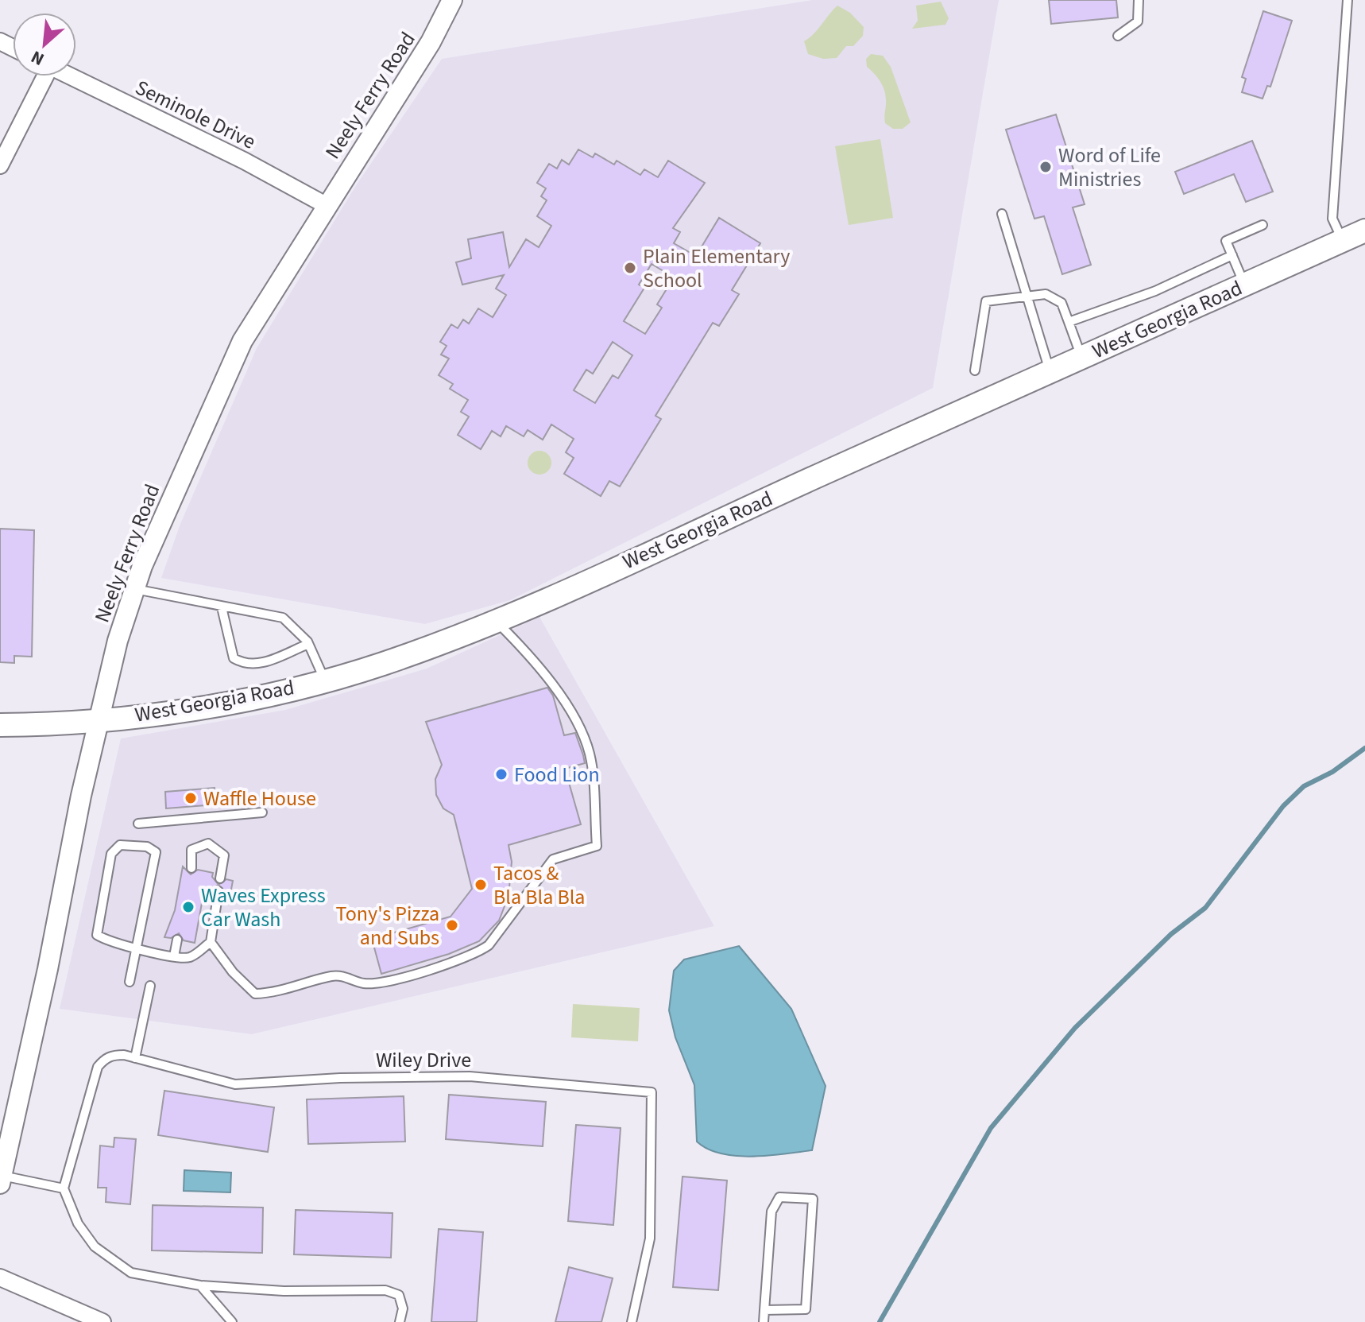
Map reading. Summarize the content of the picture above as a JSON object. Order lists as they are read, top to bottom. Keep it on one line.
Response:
{"streets":{"main road":["West Georgia Road"],"street":["Neely Ferry Road","Seminole Drive"],"lane":["Wiley Drive"]},"crossings":[["Neely Ferry Road","Seminole Drive"],["Neely Ferry Road","West Georgia Road"]],"places":["Word of Life Ministries","Plain Elementary School","Food Lion","Waffle House","Tacos & Bla Bla Bla","Waves Express Car Wash","Tony's Pizza and Subs"],"north":"bottom left"}
